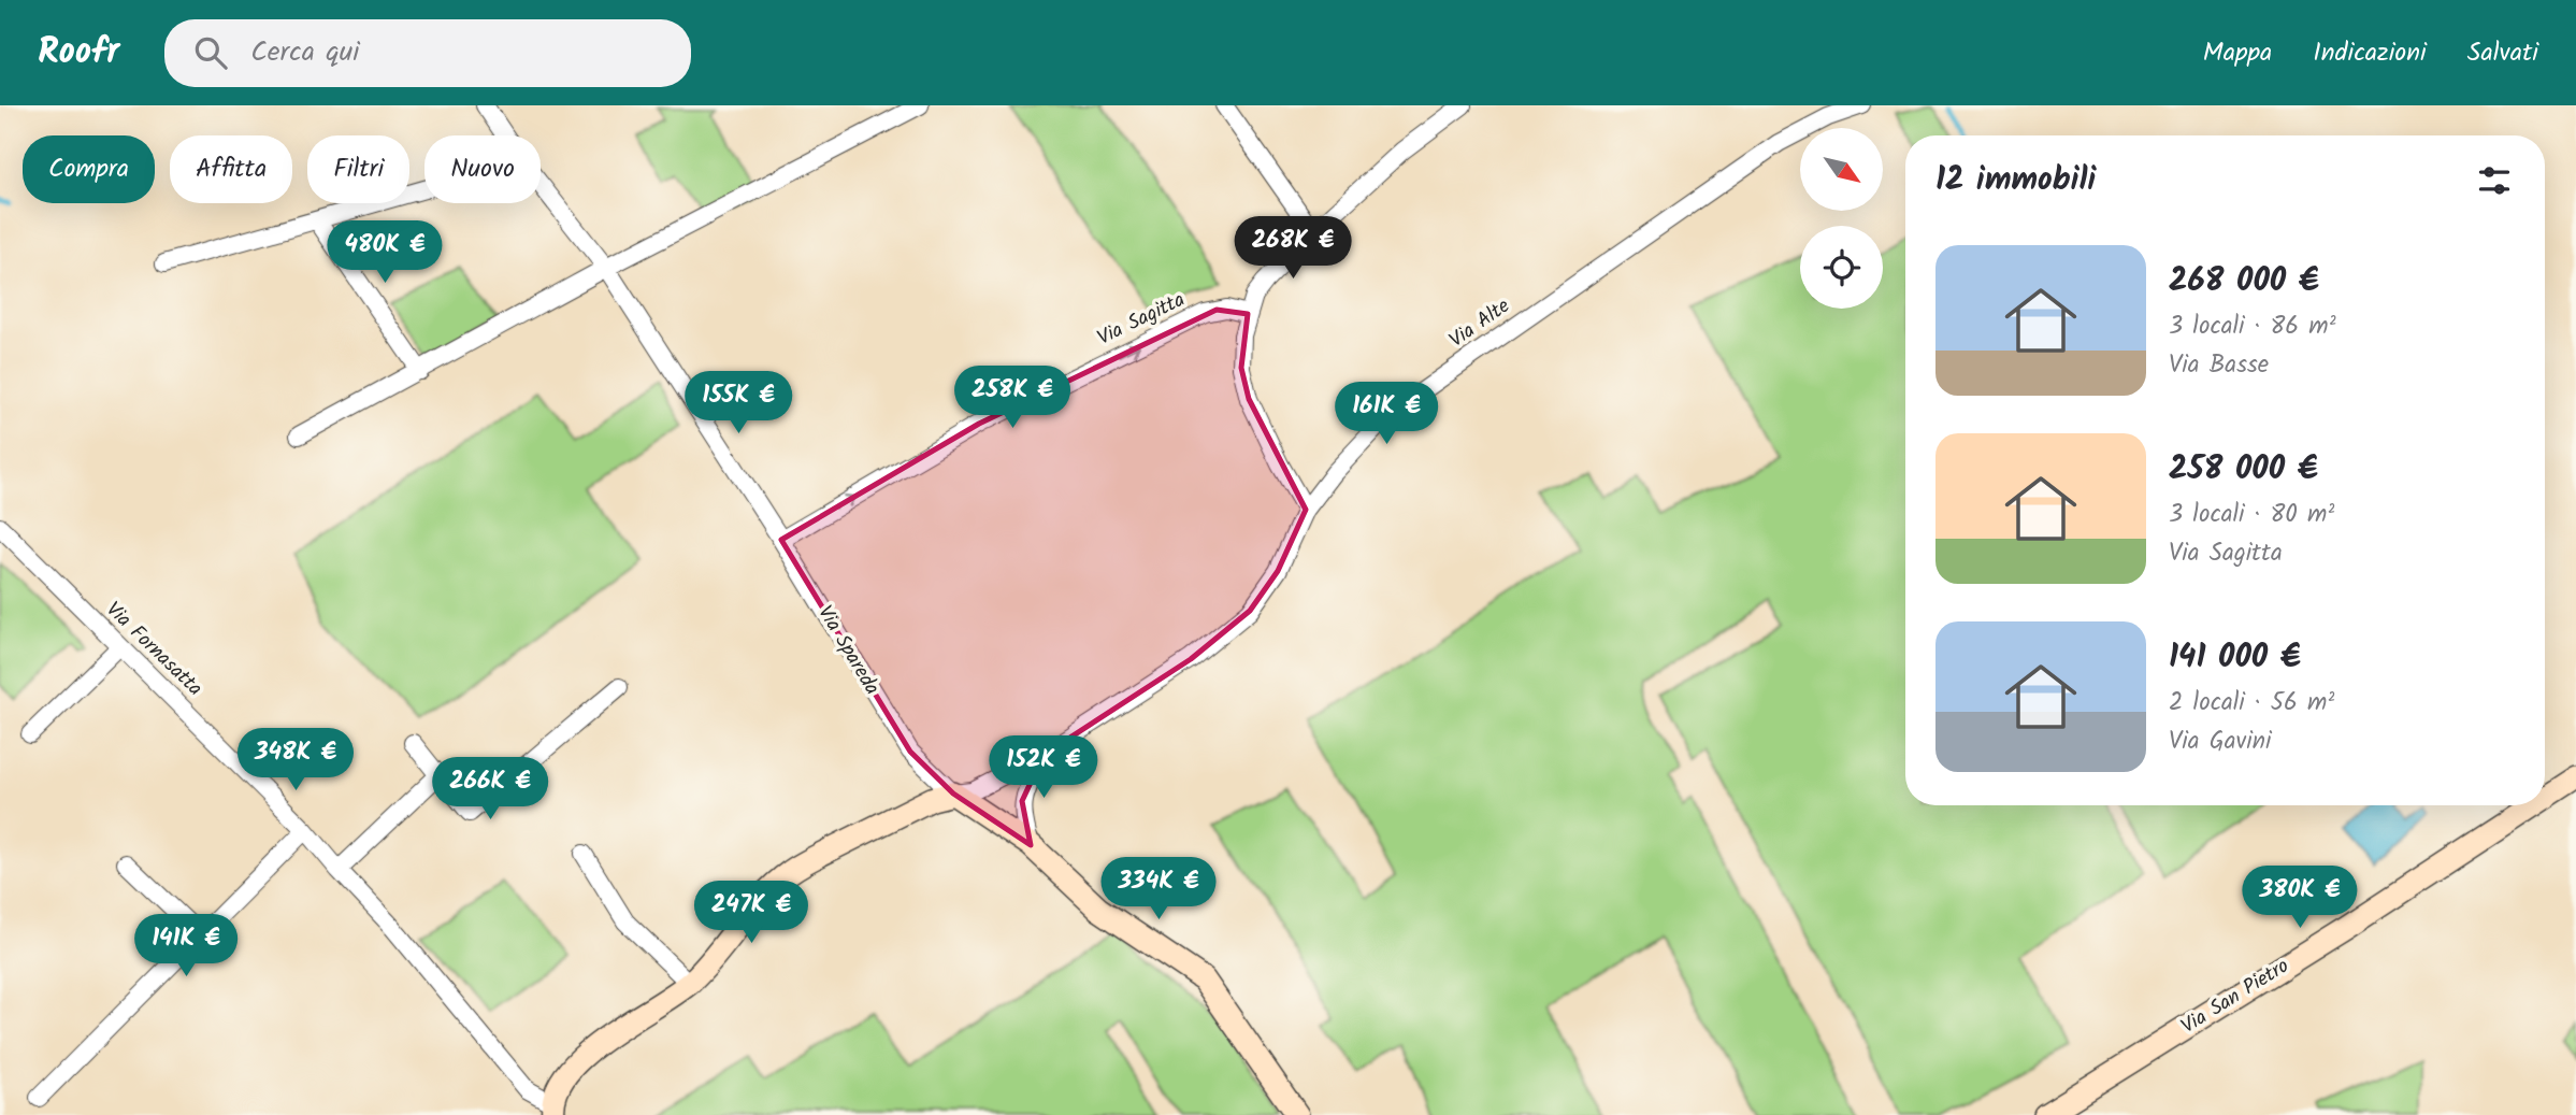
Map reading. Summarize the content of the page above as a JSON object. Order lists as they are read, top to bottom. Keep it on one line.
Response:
{"streets":{"street":["Via Sagitta","Via Alte","Via Fornasatta","Via Spareda","Via San Pietro"]},"crossings":[["Via Sagitta","Via Spareda"],["Via Alte","Via Spareda"]],"one_way":["Via Sagitta"],"north":"bottom right","page":{"header":"Roofr","search":"Cerca qui","nav":["Mappa","Indicazioni","Salvati"],"chip":["Compra","Affitta","Filtri","Nuovo"],"heading":"12 immobili","price":["268K €","480K €","258K €","155K €","161K €","348K €","152K €","266K €","334K €","380K €","247K €","141K €"],"list":[{"name":"268 000 €","note":"3 locali · 86 m² · Via Basse"},{"name":"258 000 €","note":"3 locali · 80 m² · Via Sagitta"},{"name":"141 000 €","note":"2 locali · 56 m² · Via Gavini"}]}}
